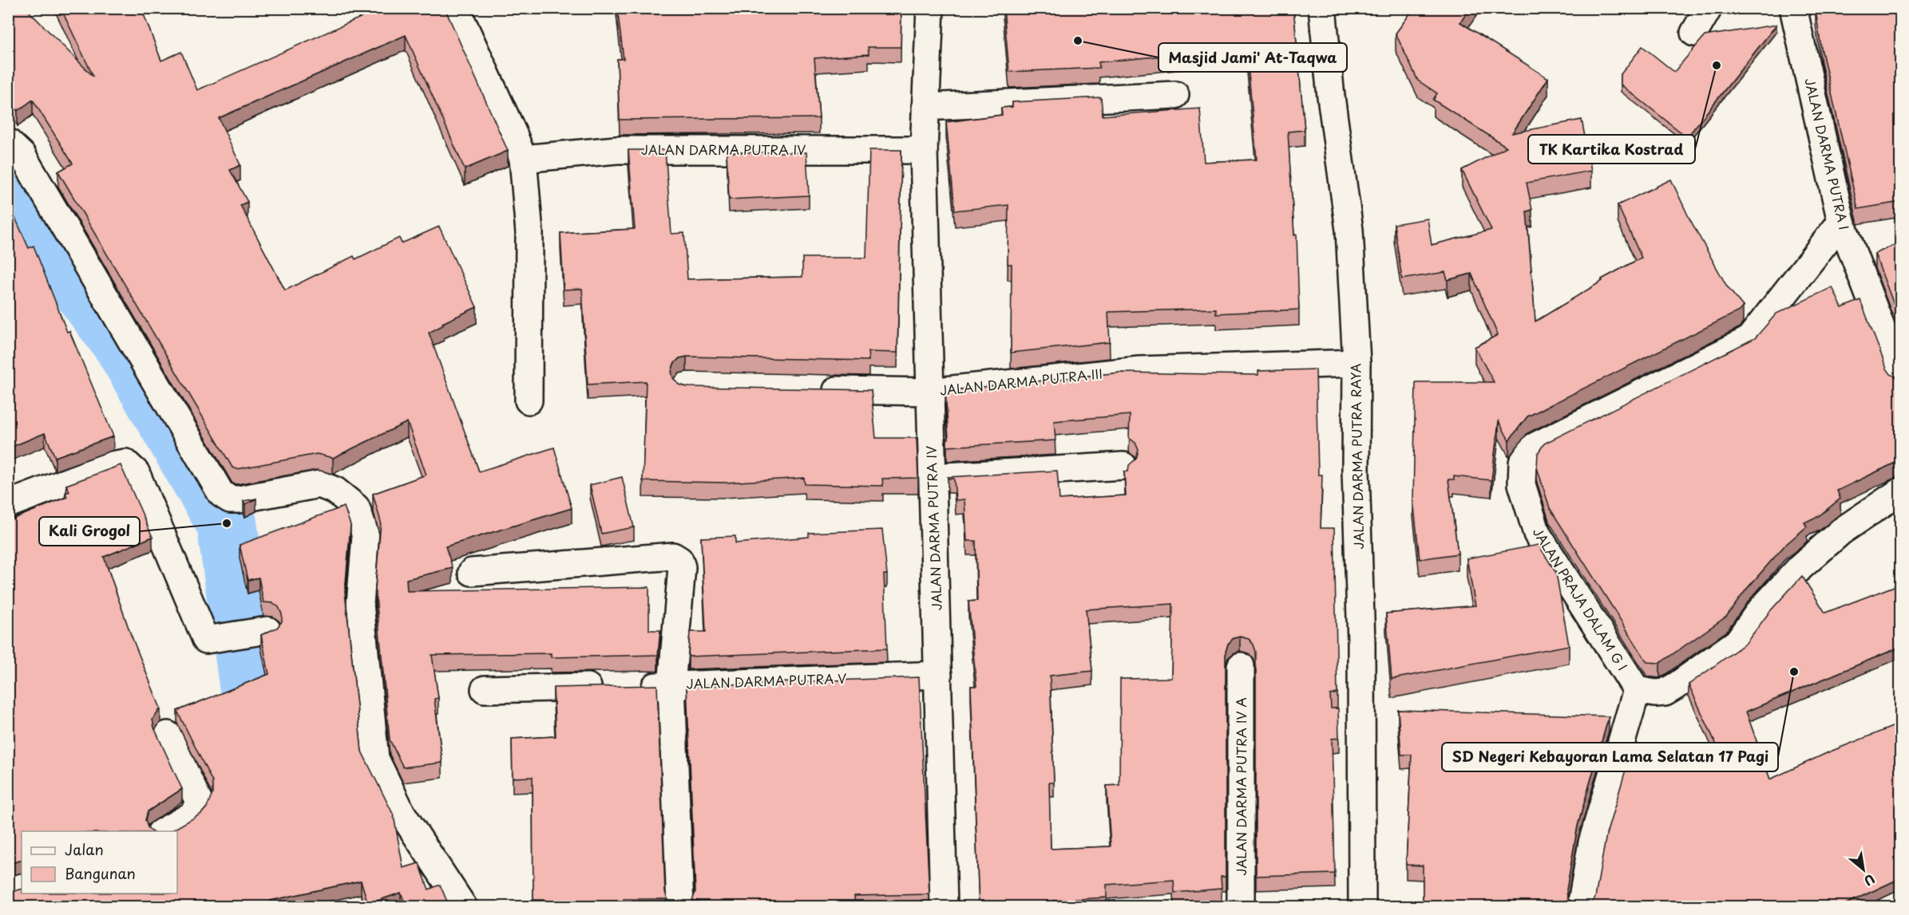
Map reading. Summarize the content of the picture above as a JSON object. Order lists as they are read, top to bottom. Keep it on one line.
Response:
{"streets":{"street":["JALAN DARMA PUTRA IV","JALAN DARMA PUTRA I","JALAN DARMA PUTRA III","JALAN DARMA PUTRA RAYA","JALAN PRAJA DALAM G I","JALAN DARMA PUTRA V","JALAN DARMA PUTRA IV A"]},"crossings":[["JALAN DARMA PUTRA IV","JALAN DARMA PUTRA III"],["JALAN DARMA PUTRA IV","JALAN DARMA PUTRA V"],["JALAN DARMA PUTRA I","JALAN PRAJA DALAM G I"],["JALAN DARMA PUTRA III","JALAN DARMA PUTRA RAYA"]],"places":["Masjid Jami' At-Taqwa","TK Kartika Kostrad","Kali Grogol","SD Negeri Kebayoran Lama Selatan 17 Pagi"],"legend":["Jalan","Bangunan"],"north":"bottom right"}
